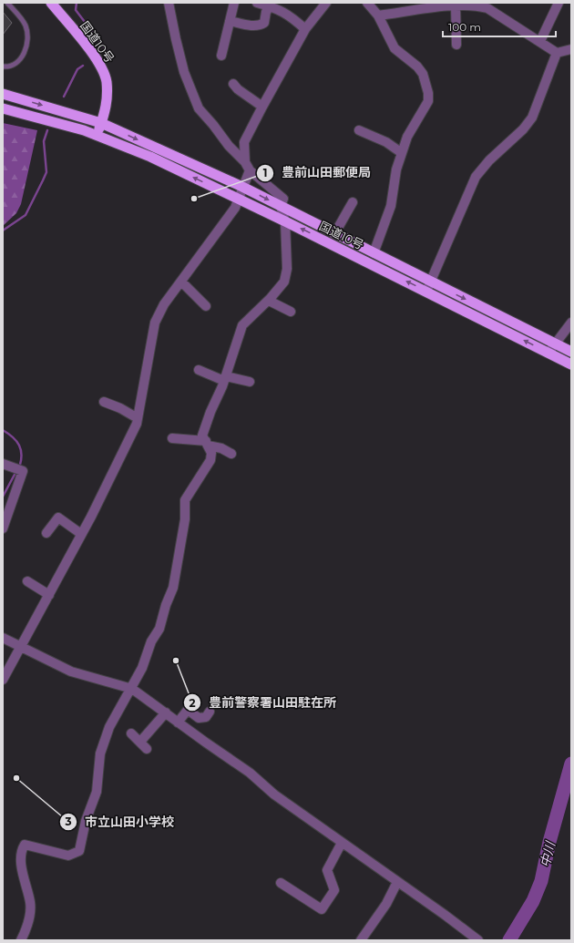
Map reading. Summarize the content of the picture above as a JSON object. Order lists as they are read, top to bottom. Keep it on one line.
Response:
{"streets":{"highway":["国道10号"]},"water":["中川"],"places":["豊前山田郵便局","豊前警察署山田駐在所","市立山田小学校"],"scale_bar":"100 m"}
